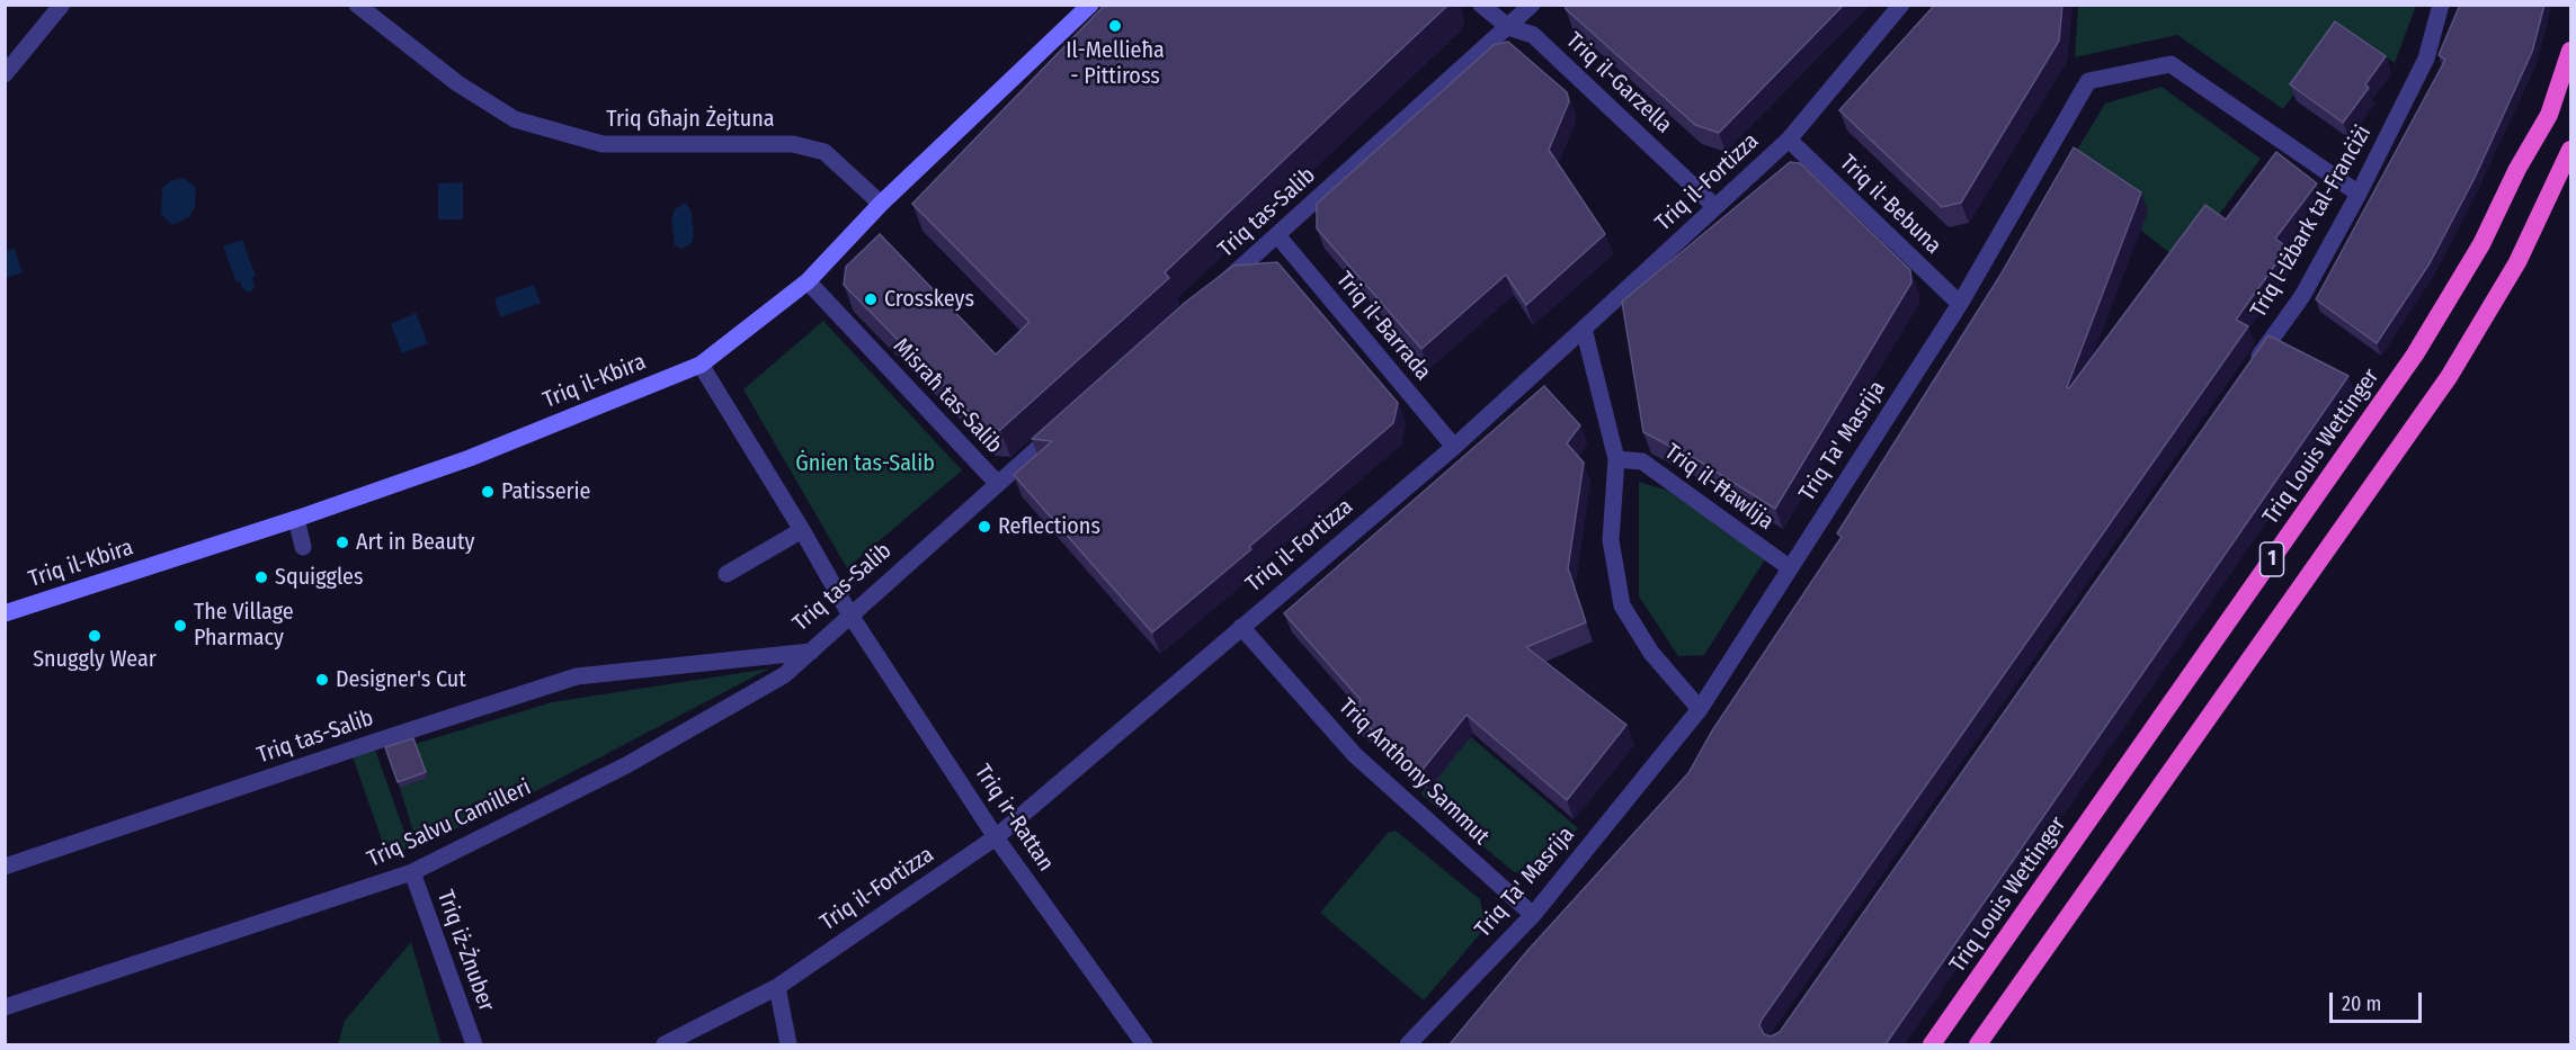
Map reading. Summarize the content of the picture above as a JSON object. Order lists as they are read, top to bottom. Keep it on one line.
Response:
{"streets":{"highway":["Triq Louis Wettinger","1"],"main road":["Triq il-Kbira"],"street":["Triq il-Garzella","Triq Għajn Żejtuna","Triq il-Fortizza","Triq il-Bebuna","Triq tas-Salib","Triq l-Iżbark tal-Franċiżi","Triq il-Barrada","Misraħ tas-Salib","Triq Ta' Masrija","Triq il-Ħawlija","Triq Anthony Sammut","Triq ir-Rattan","Triq Salvu Camilleri","Triq iż-Żnuber"]},"crossings":[["Triq il-Garzella","Triq il-Fortizza"],["Triq il-Garzella","Triq tas-Salib"],["Triq Għajn Żejtuna","Triq il-Kbira"],["Triq il-Fortizza","Triq il-Bebuna"],["Triq il-Fortizza","Triq il-Barrada"],["Triq il-Fortizza","Triq Anthony Sammut"],["Triq il-Fortizza","Triq ir-Rattan"],["Triq il-Bebuna","Triq Ta' Masrija"],["Triq tas-Salib","Triq il-Barrada"],["Triq tas-Salib","Misraħ tas-Salib"],["Triq tas-Salib","Triq ir-Rattan"],["Triq tas-Salib","Triq Salvu Camilleri"],["Triq l-Iżbark tal-Franċiżi","Triq Ta' Masrija"],["Triq il-Kbira","Misraħ tas-Salib"],["Triq Ta' Masrija","Triq il-Ħawlija"],["Triq Ta' Masrija","Triq Anthony Sammut"],["Triq Salvu Camilleri","Triq iż-Żnuber"]],"parks":["Ġnien tas-Salib"],"places":["Il-Mellieħa - Pittiross","Crosskeys","Patisserie","Reflections","Art in Beauty","Squiggles","The Village Pharmacy","Snuggly Wear","Designer's Cut"],"scale_bar":"20 m"}
